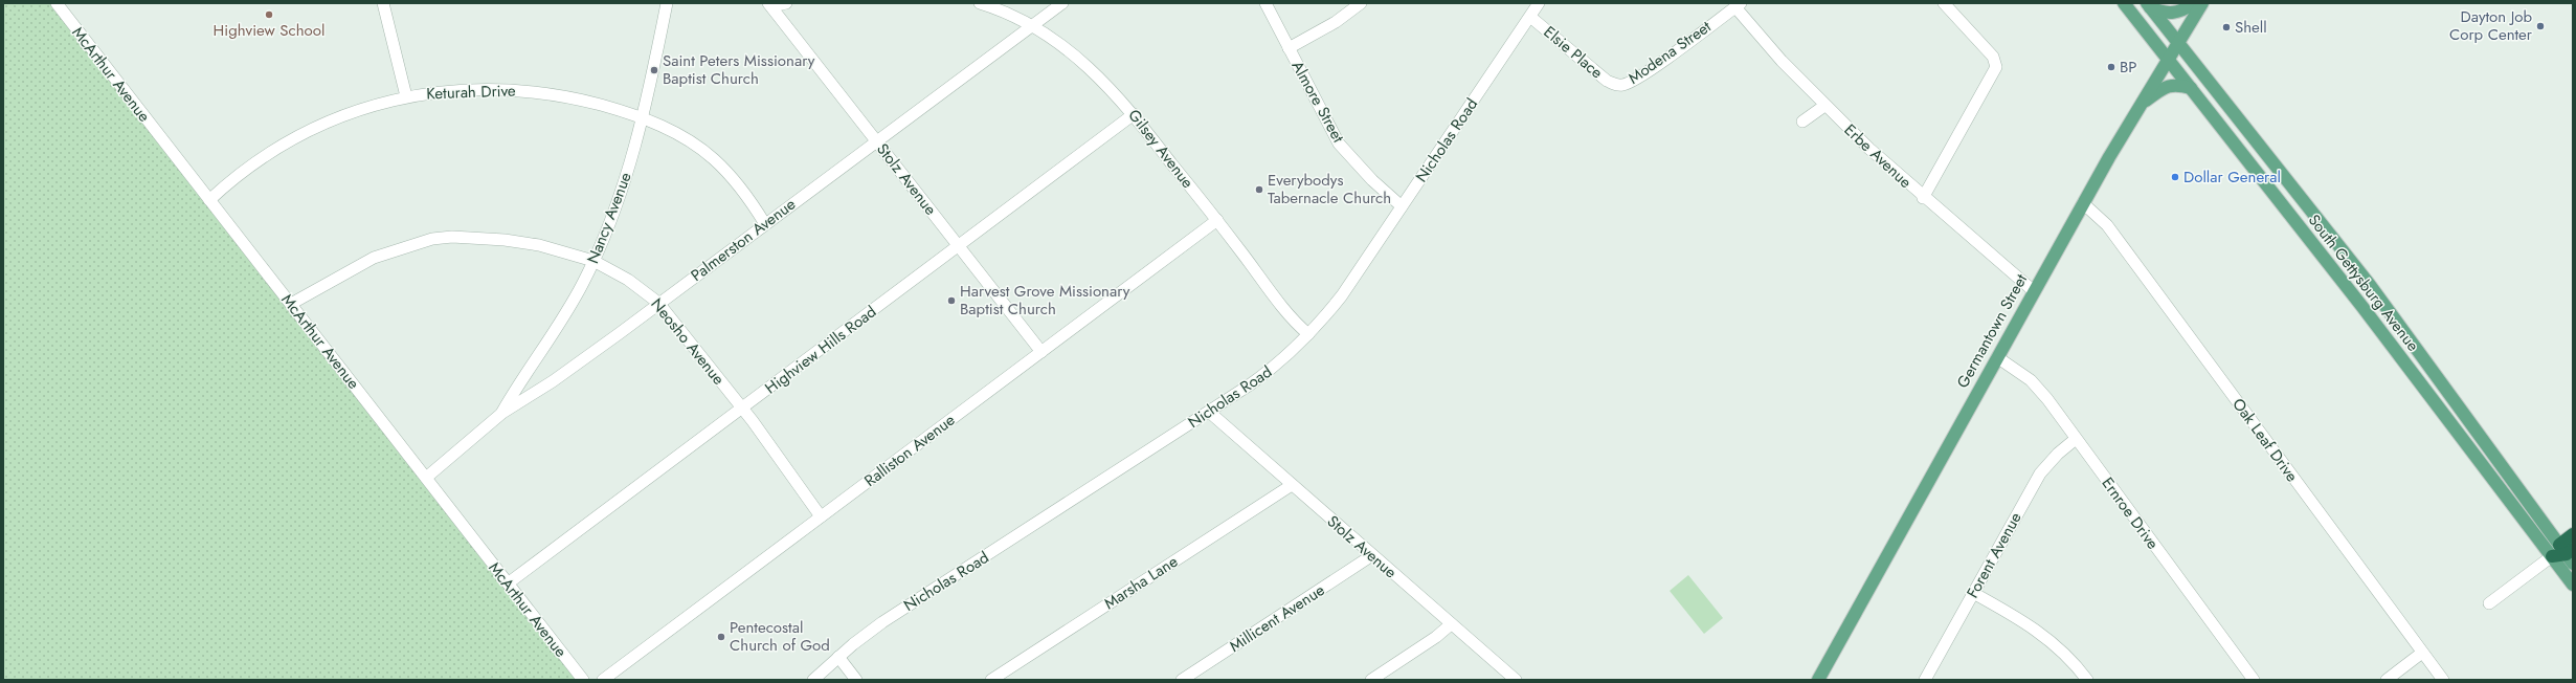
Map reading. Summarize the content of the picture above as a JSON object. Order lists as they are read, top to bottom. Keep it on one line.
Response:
{"streets":{"main road":["South Gettysburg Avenue","Germantown Street"],"street":["Elsie Place","Modena Street","McArthur Avenue","Keturah Drive","Almore Street","Nicholas Road","Gilsey Avenue","Erbe Avenue","Stolz Avenue","Nancy Avenue","Palmerston Avenue","Neosho Avenue","Highview Hills Road","Oak Leaf Drive","Ralliston Avenue","Ernroe Drive","Forent Avenue","Marsha Lane","Millicent Avenue"]},"crossings":[["Elsie Place","Modena Street"],["Elsie Place","Nicholas Road"],["Modena Street","Erbe Avenue"],["McArthur Avenue","Keturah Drive"],["McArthur Avenue","Palmerston Avenue"],["McArthur Avenue","Neosho Avenue"],["McArthur Avenue","Highview Hills Road"],["Keturah Drive","Nancy Avenue"],["Keturah Drive","Palmerston Avenue"],["Almore Street","Nicholas Road"],["Nicholas Road","Gilsey Avenue"],["Nicholas Road","Stolz Avenue"],["Gilsey Avenue","Palmerston Avenue"],["Gilsey Avenue","Highview Hills Road"],["Gilsey Avenue","Ralliston Avenue"],["Erbe Avenue","Germantown Street"],["Stolz Avenue","Palmerston Avenue"],["Stolz Avenue","Highview Hills Road"],["Stolz Avenue","Ralliston Avenue"],["Stolz Avenue","Marsha Lane"],["Stolz Avenue","Millicent Avenue"],["Nancy Avenue","Palmerston Avenue"],["Nancy Avenue","Neosho Avenue"],["Palmerston Avenue","Neosho Avenue"],["South Gettysburg Avenue","Germantown Street"],["Germantown Street","Oak Leaf Drive"],["Germantown Street","Ernroe Drive"],["Neosho Avenue","Highview Hills Road"],["Neosho Avenue","Ralliston Avenue"],["Ernroe Drive","Forent Avenue"]],"places":["Highview School","Dayton Job Corp Center","Shell","BP","Saint Peters Missionary Baptist Church","Dollar General","Everybodys Tabernacle Church","Harvest Grove Missionary Baptist Church","Pentecostal Church of God"]}
